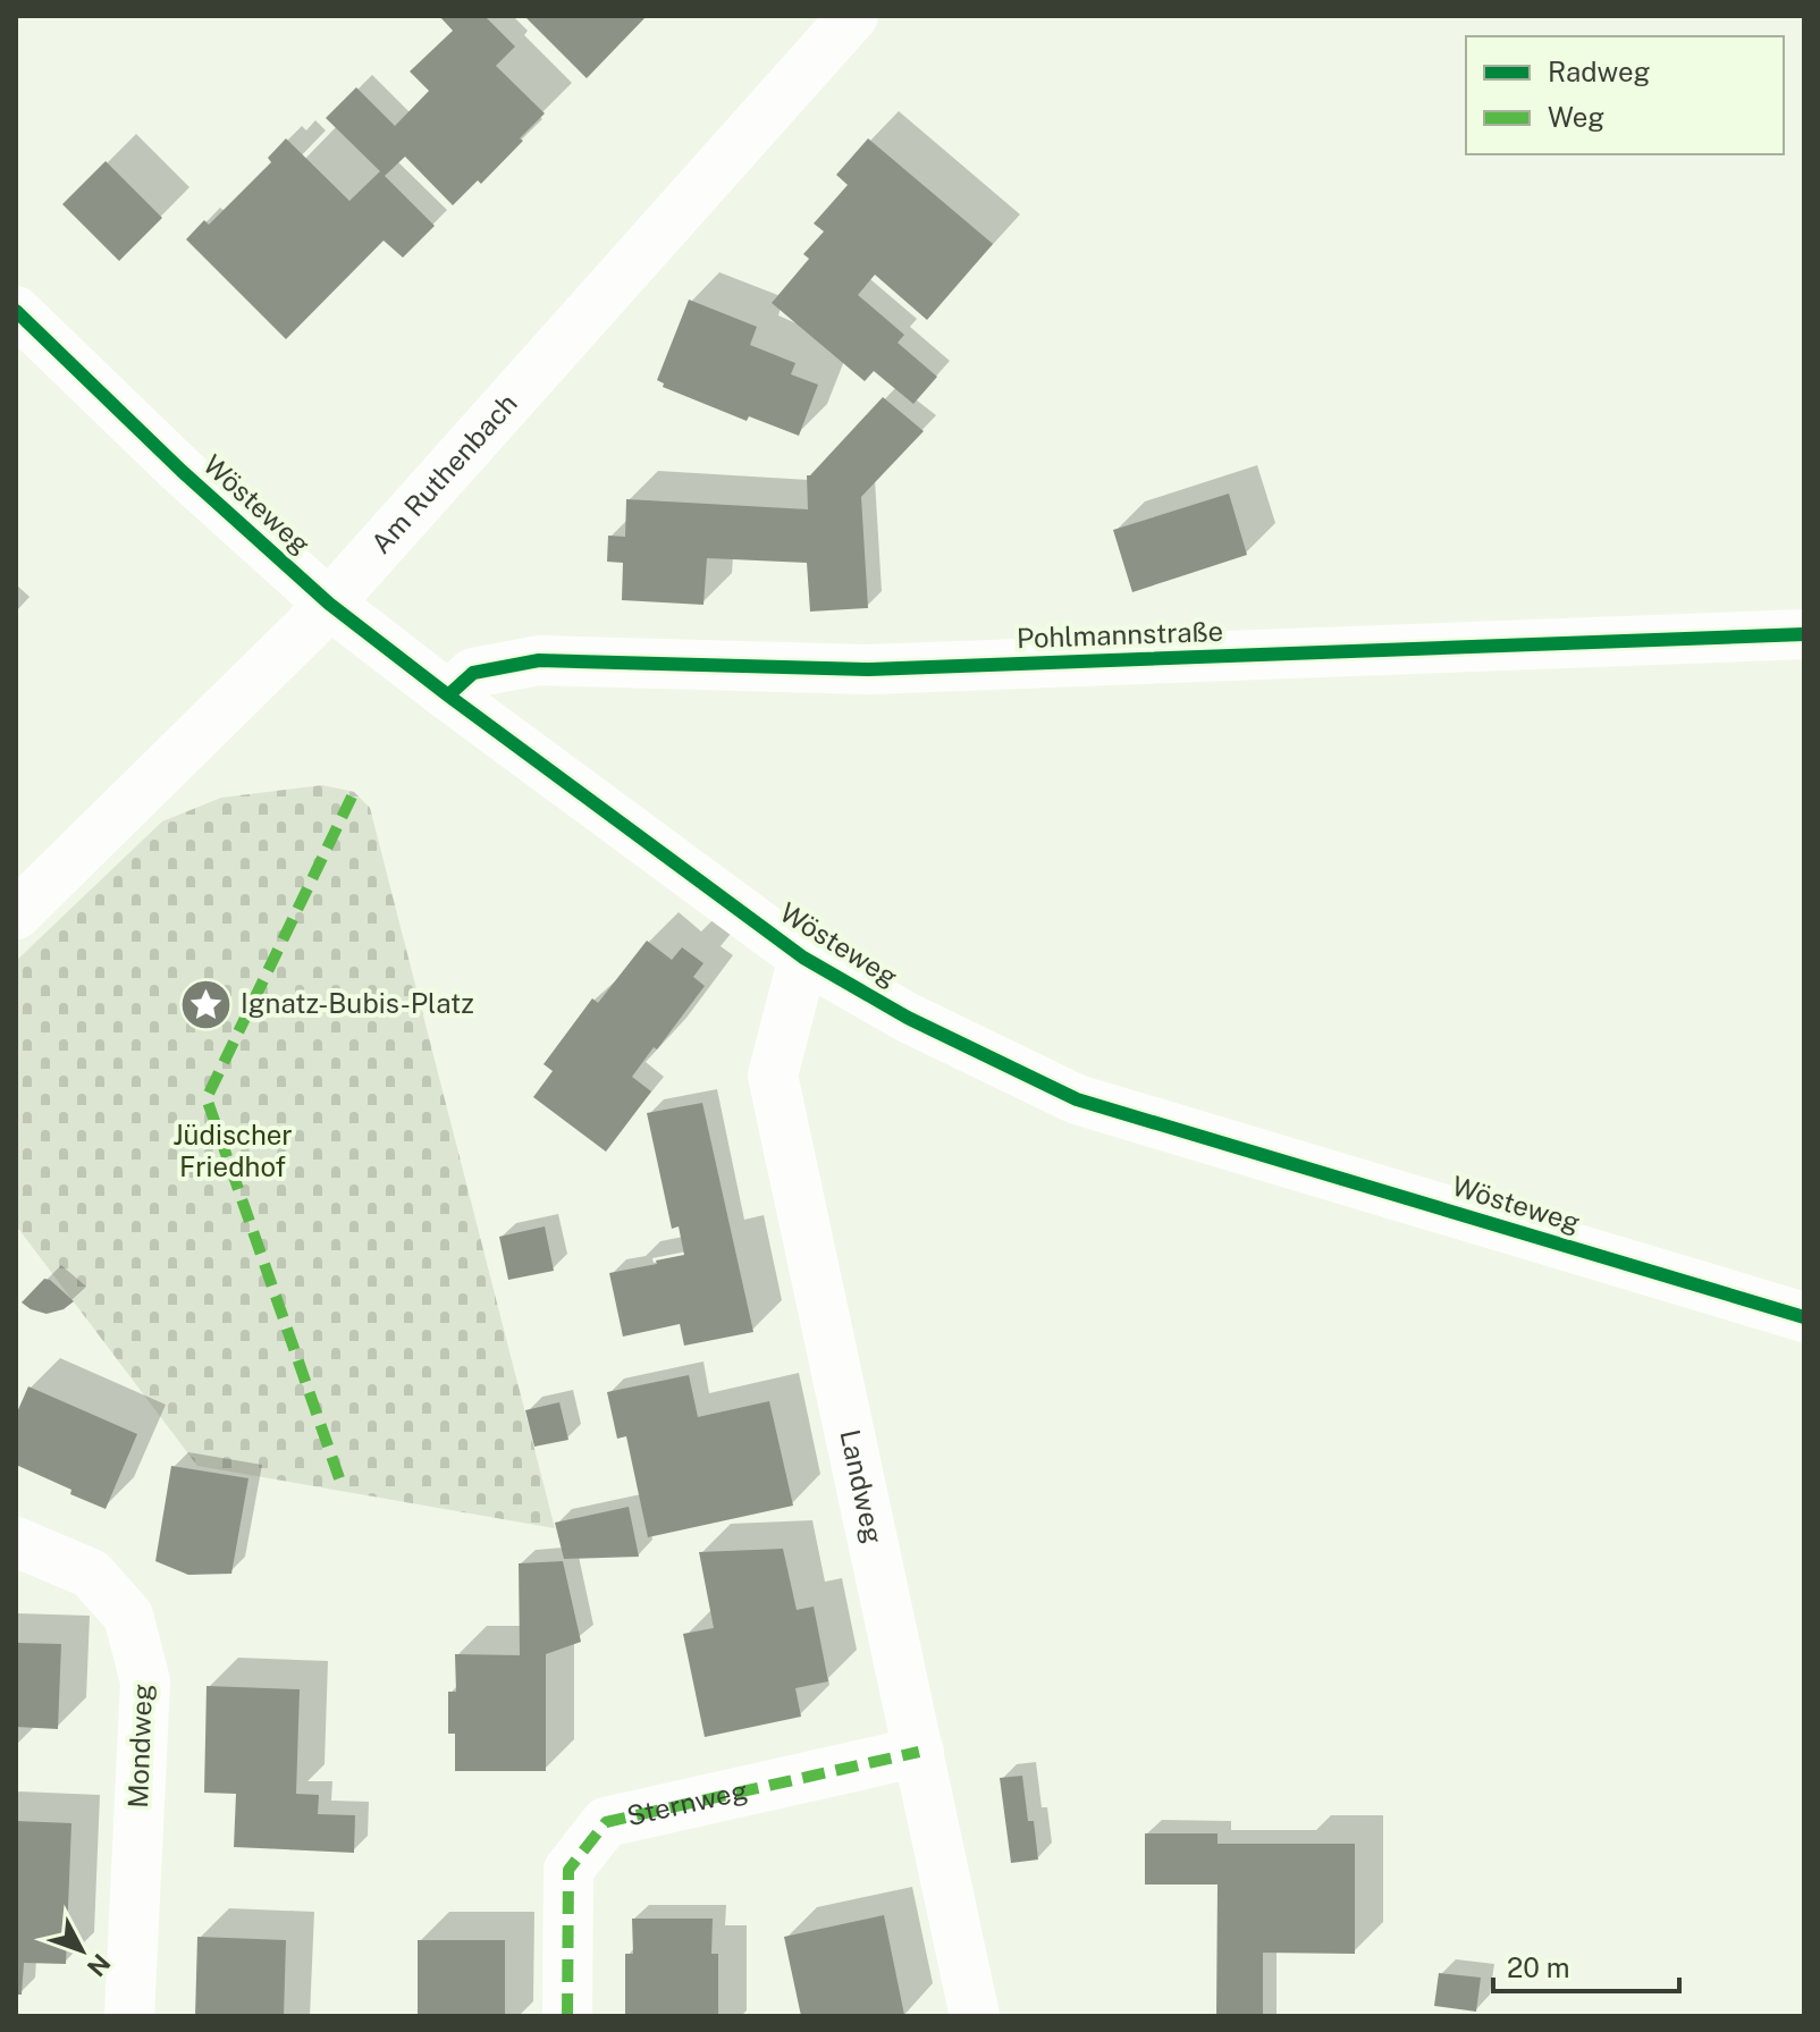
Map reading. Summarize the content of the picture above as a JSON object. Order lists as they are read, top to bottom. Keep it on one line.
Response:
{"streets":{"street":["Am Ruthenbach","Wösteweg","Pohlmannstraße","Landweg","Mondweg","Sternweg"]},"crossings":[["Am Ruthenbach","Wösteweg"],["Wösteweg","Pohlmannstraße"],["Wösteweg","Landweg"],["Landweg","Sternweg"]],"parks":["Jüdischer Friedhof"],"places":{"place":["Ignatz-Bubis-Platz"]},"legend":["Radweg","Weg"],"scale_bar":"20 m","north":"bottom right"}
